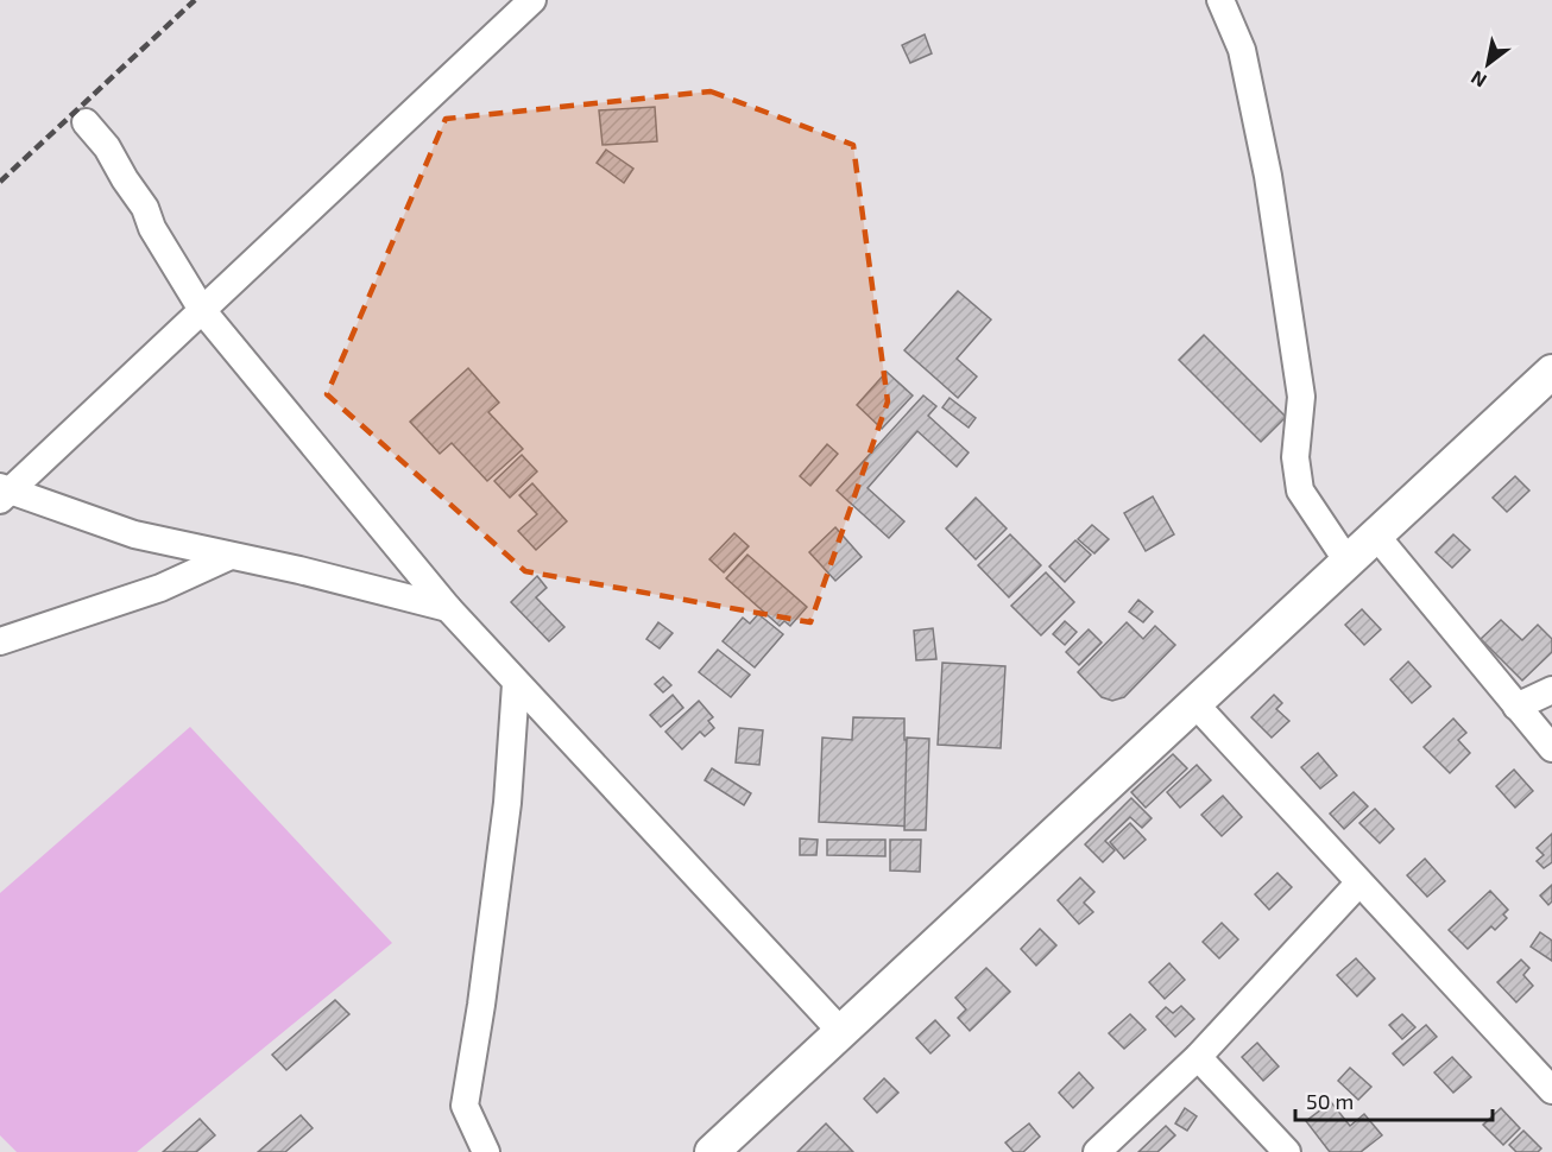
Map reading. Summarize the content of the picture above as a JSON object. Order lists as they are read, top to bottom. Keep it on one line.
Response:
{"scale_bar":"50 m","north":"bottom left"}
